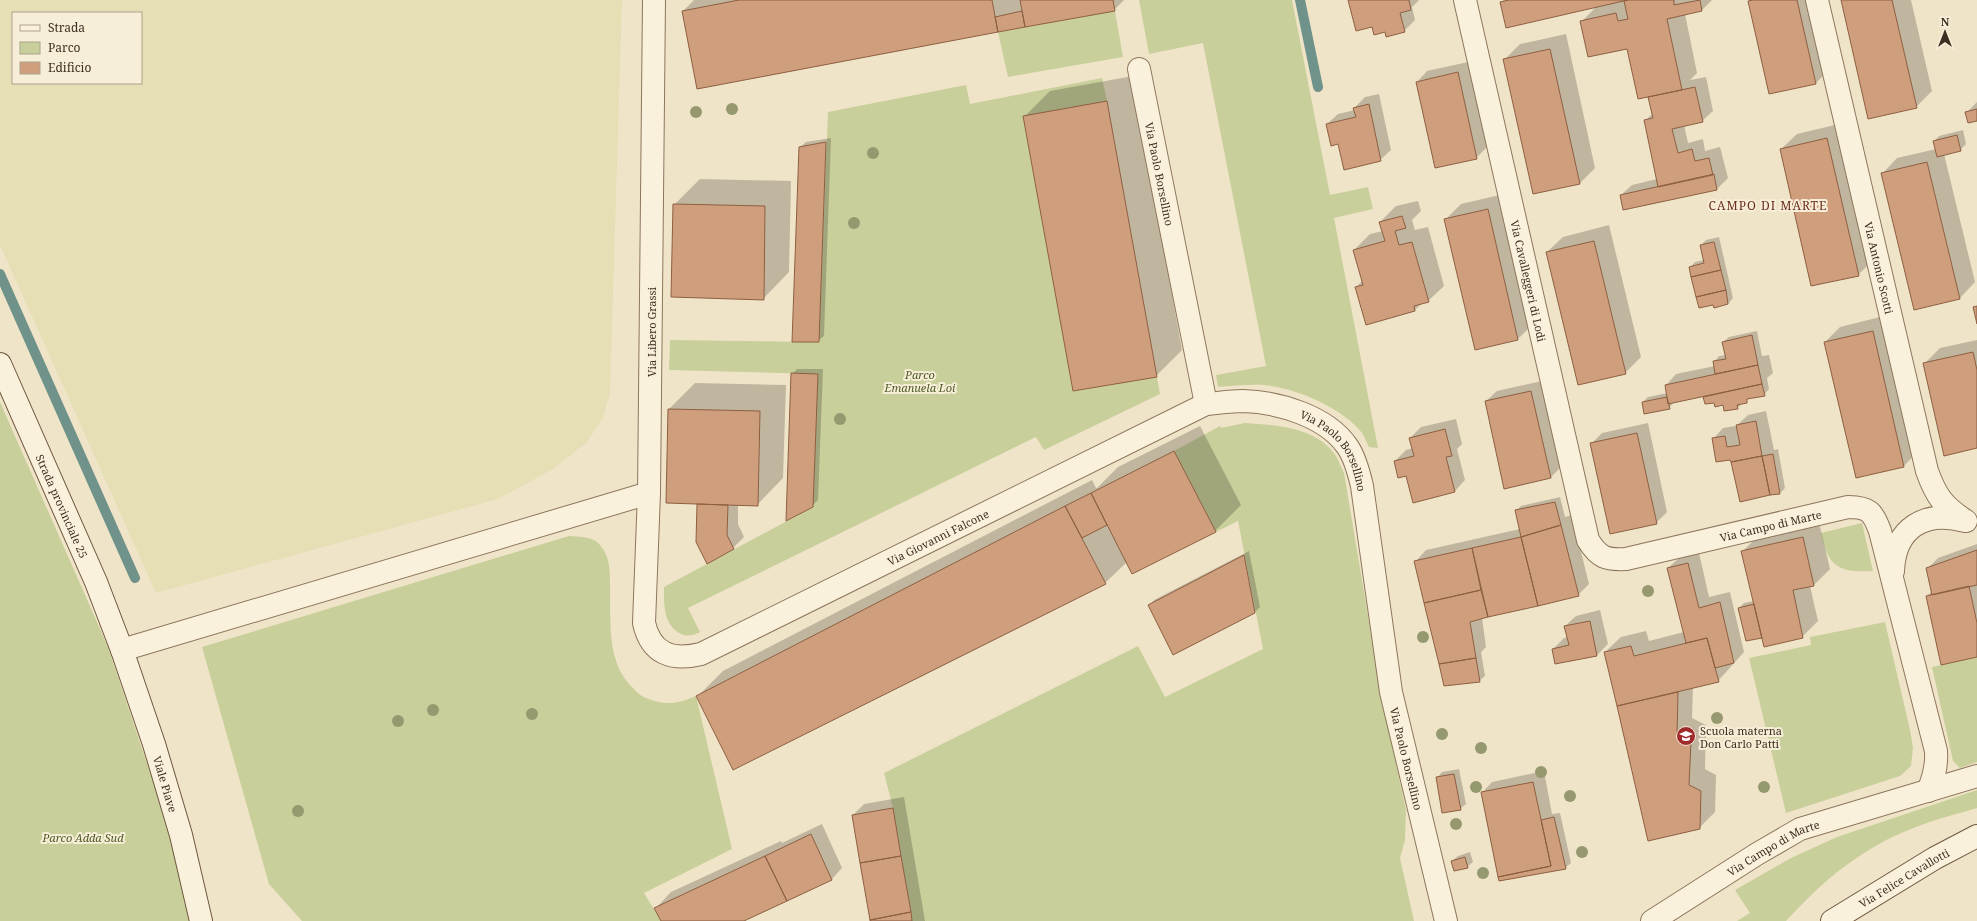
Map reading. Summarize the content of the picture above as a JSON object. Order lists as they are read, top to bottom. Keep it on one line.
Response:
{"streets":{"street":["Via Paolo Borsellino","Via Antonio Scotti","Via Cavalleggeri di Lodi","Via Libero Grassi","Strada provinciale 25","Via Campo di Marte","Via Giovanni Falcone","Viale Piave","Via Felice Cavallotti"]},"crossings":[["Via Paolo Borsellino","Via Giovanni Falcone"],["Via Antonio Scotti","Via Campo di Marte"],["Via Cavalleggeri di Lodi","Via Campo di Marte"],["Via Libero Grassi","Via Giovanni Falcone"],["Strada provinciale 25","Viale Piave"]],"districts":["CAMPO DI MARTE"],"parks":["Parco Emanuela Loi","Parco Adda Sud"],"places":{"school or university":["Scuola materna Don Carlo Patti"]},"legend":["Strada","Parco","Edificio"],"north":"top"}
